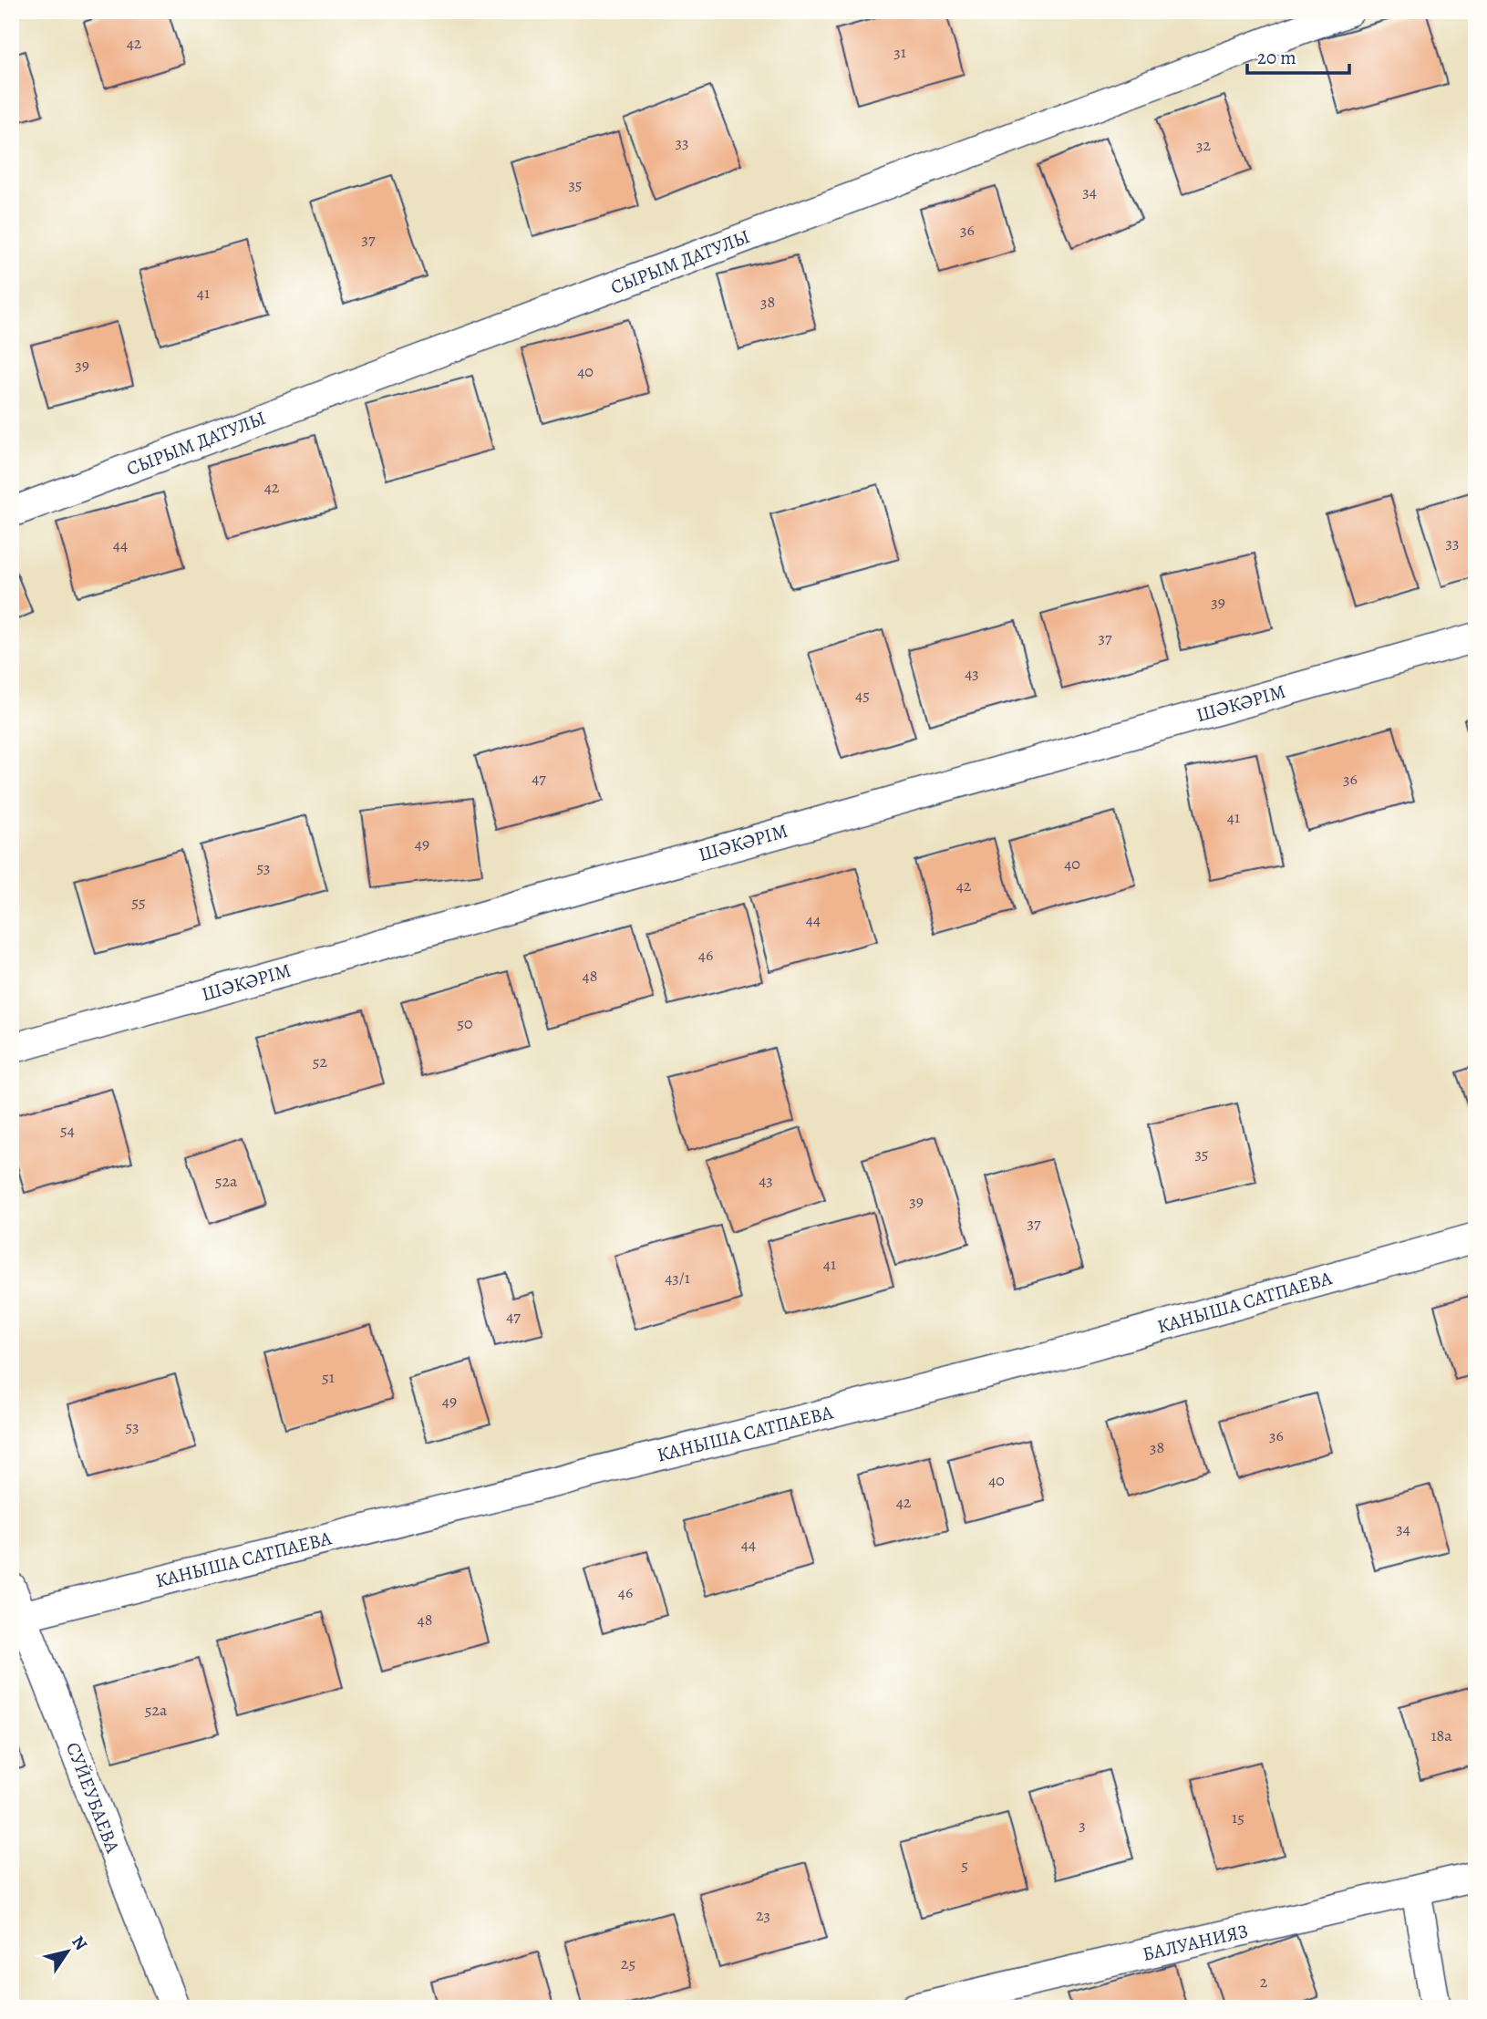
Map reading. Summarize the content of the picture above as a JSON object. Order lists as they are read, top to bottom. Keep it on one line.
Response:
{"streets":{"street":["СЫРЫМ ДАТУЛЫ","ШӘКӘРІМ","КАНЫША САТПАЕВА","СУЙЕУБАЕВА","БАЛУАНИЯЗ"]},"crossings":[["КАНЫША САТПАЕВА","СУЙЕУБАЕВА"]],"house_numbers":["42","31","33","32","35","34","36","37","41","38","39","40","42","33","44","39","37","43","45","47","36","41","49","40","53","42","55","44","46","48","50","52","54","35","43","52а","39","37","41","43/1","47","51","49","53","36","38","40","42","34","44","46","48","52а","18а","15","3","5","23","25","2"],"scale_bar":"20 m","north":"top right"}
